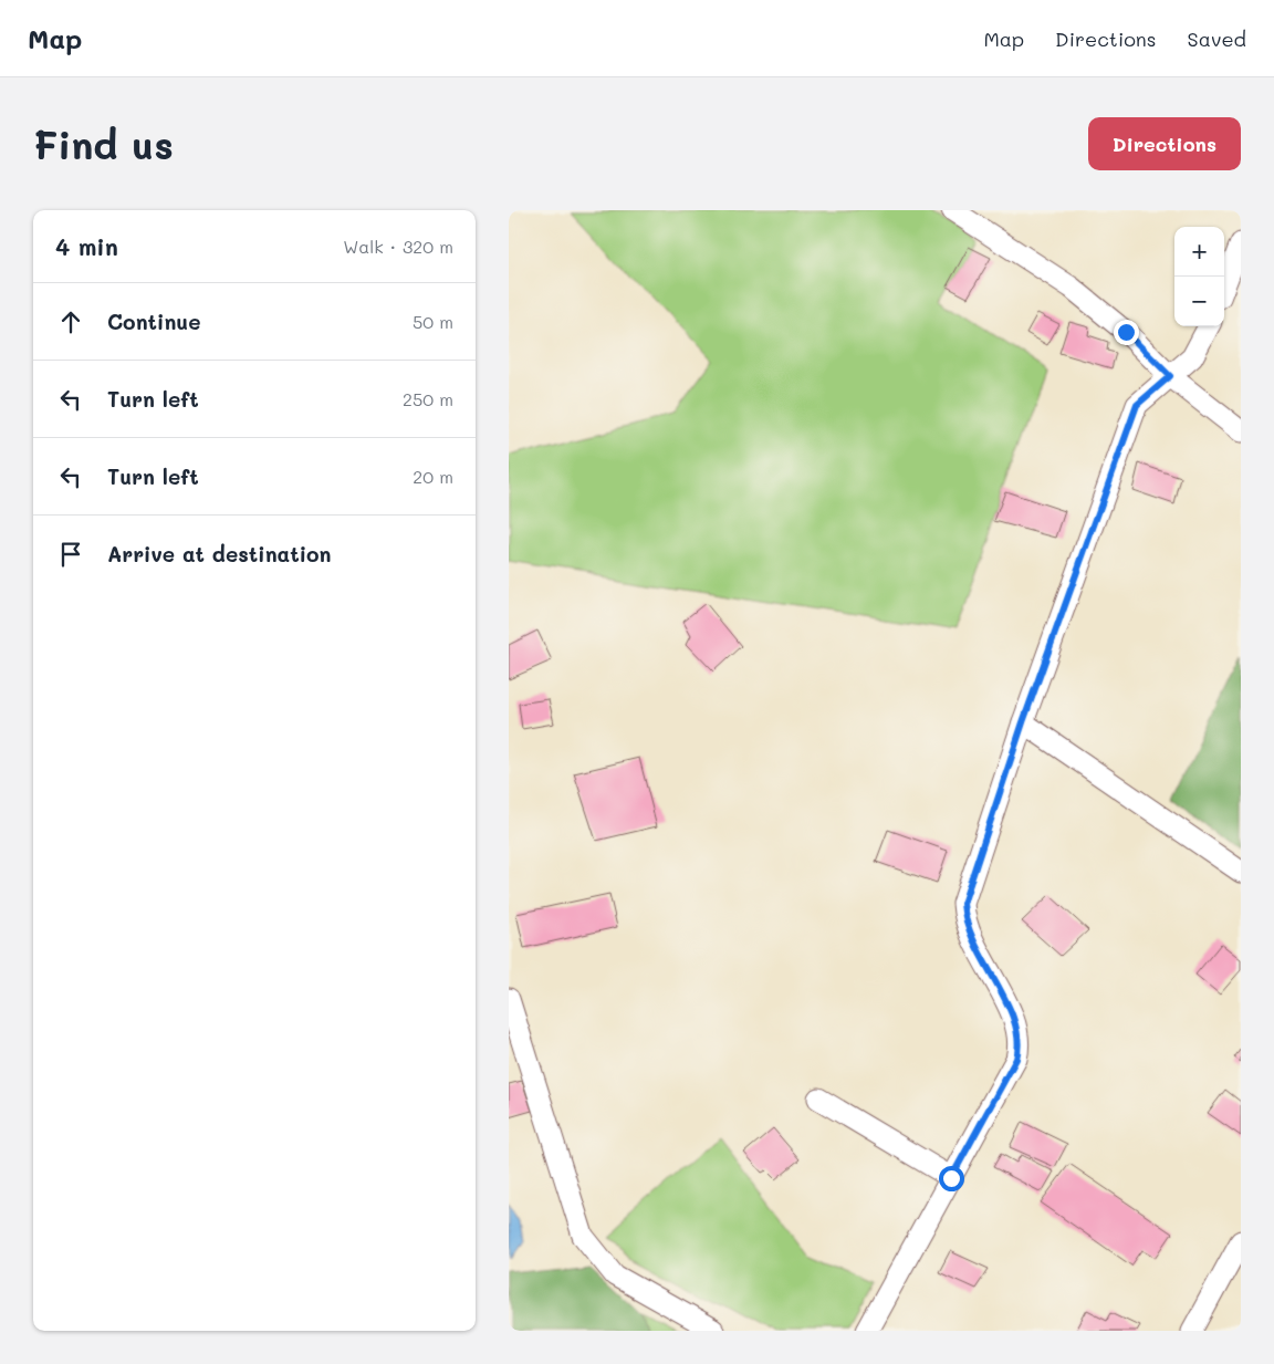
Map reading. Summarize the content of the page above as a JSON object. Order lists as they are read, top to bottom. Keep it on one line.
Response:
{"page":{"header":"Map","nav":["Map","Directions","Saved"],"buttons":"Directions","title":"Find us","heading":["4 min","Walk · 320 m"],"map_buttons":["+","−"],"list":[["Continue","50 m"],["Turn left","250 m"],["Turn left","20 m"],"Arrive at destination"]}}
